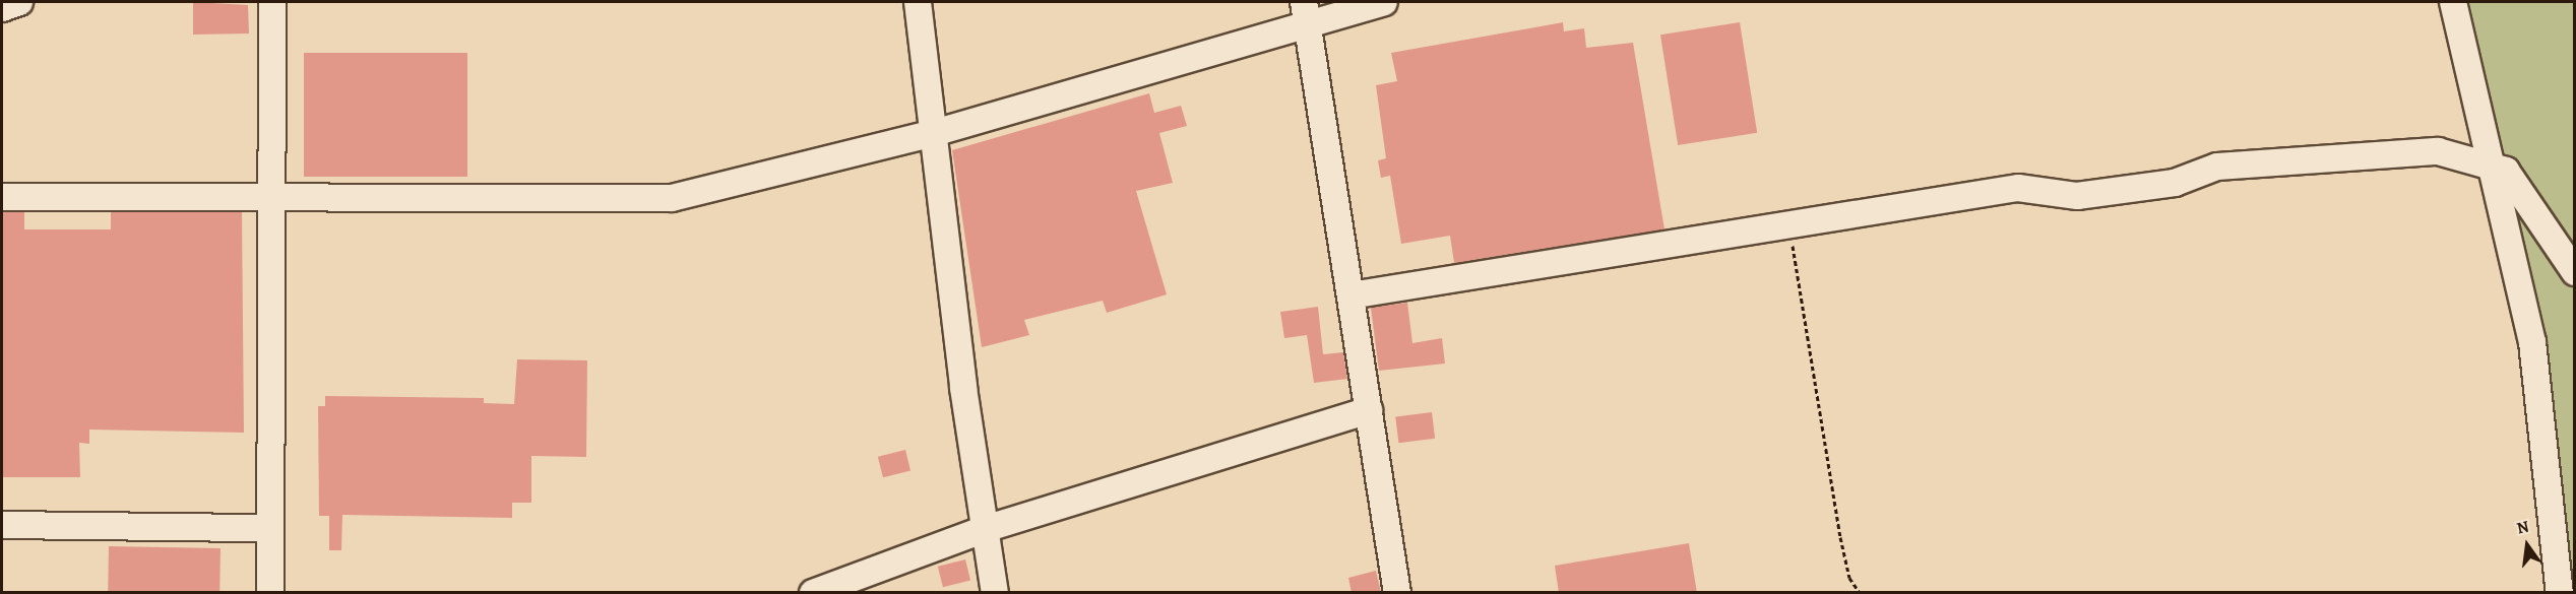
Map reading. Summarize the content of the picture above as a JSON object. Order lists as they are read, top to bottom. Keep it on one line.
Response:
{"north":"top"}
